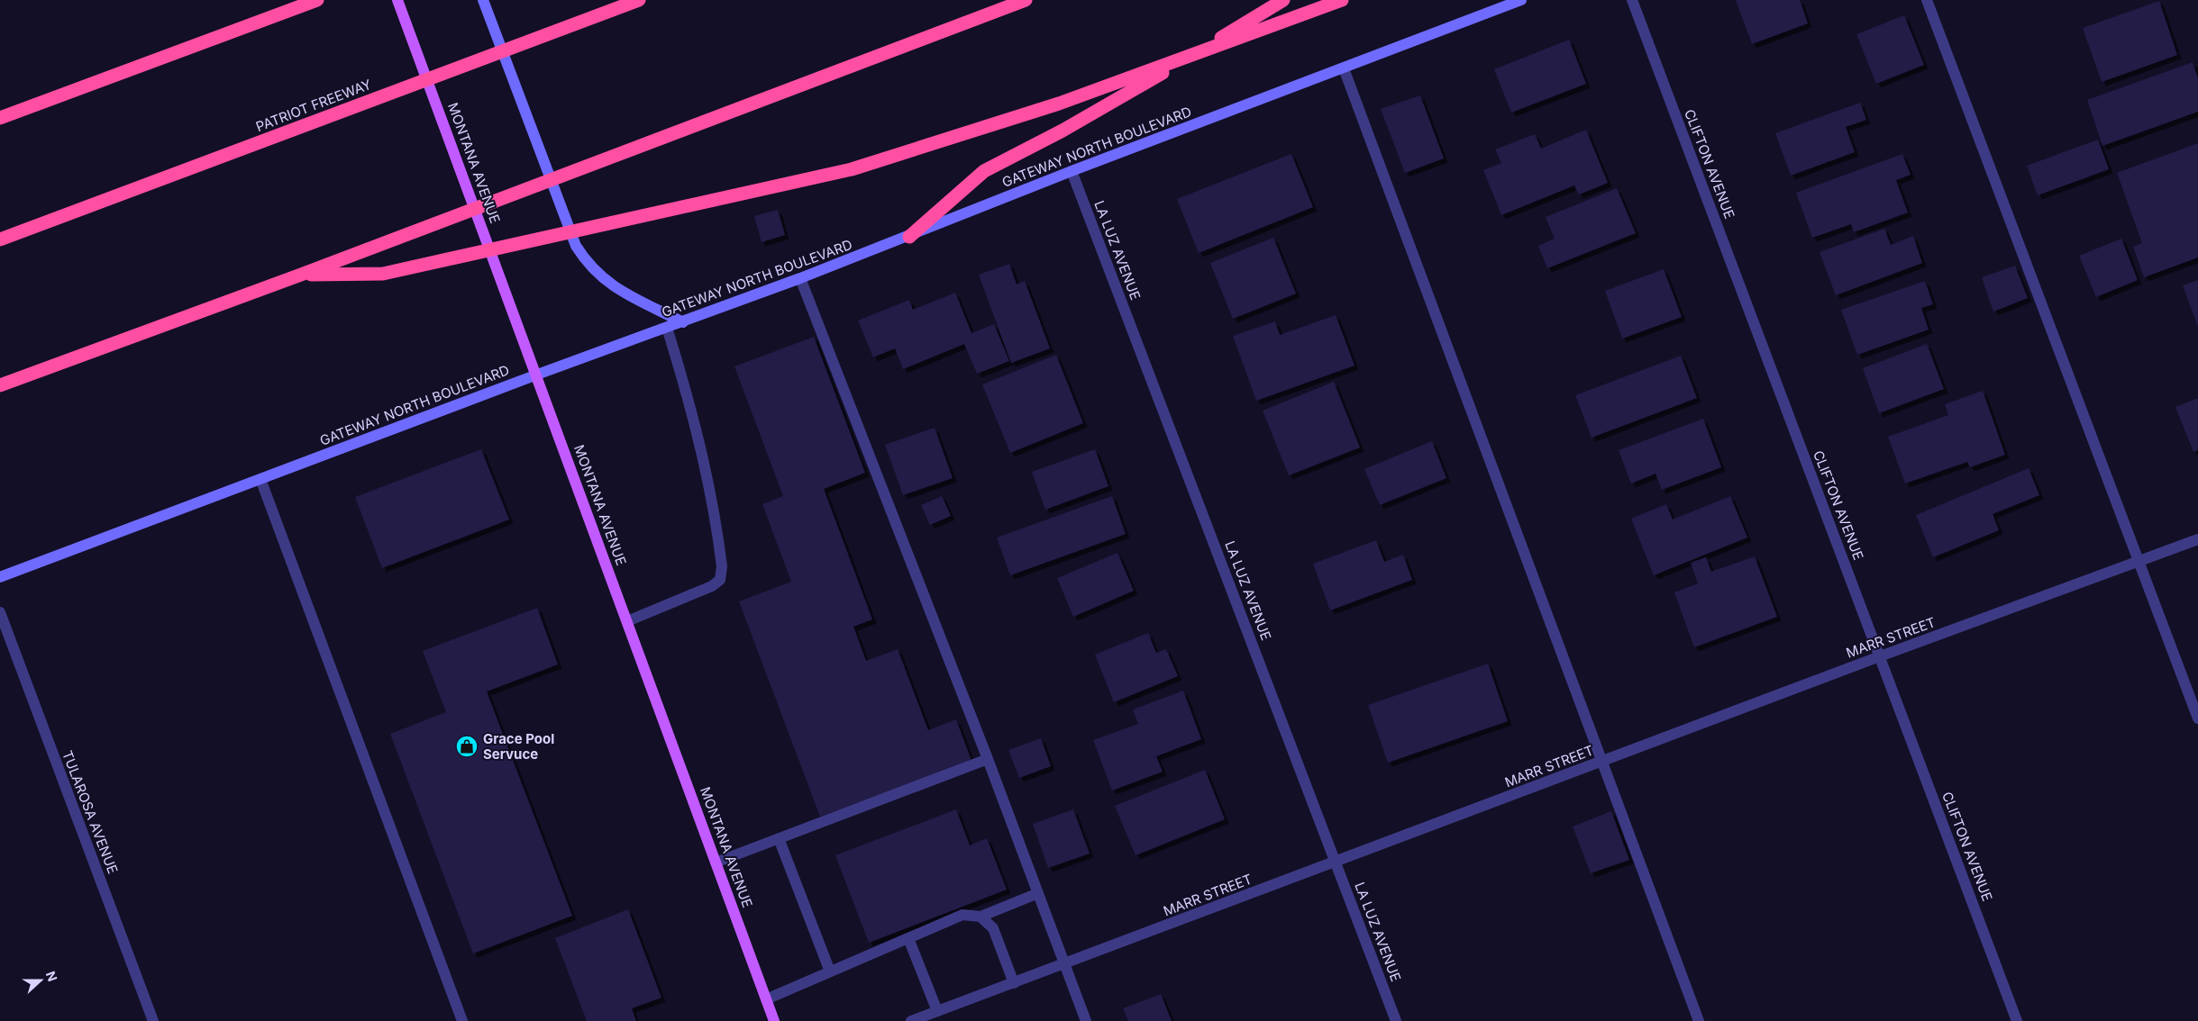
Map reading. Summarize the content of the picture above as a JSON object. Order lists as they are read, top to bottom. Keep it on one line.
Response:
{"streets":{"highway":["PATRIOT FREEWAY"],"main road":["GATEWAY NORTH BOULEVARD","MONTANA AVENUE"],"street":["CLIFTON AVENUE","LA LUZ AVENUE","MARR STREET","TULAROSA AVENUE"]},"crossings":[["GATEWAY NORTH BOULEVARD","MONTANA AVENUE"],["GATEWAY NORTH BOULEVARD","LA LUZ AVENUE"],["CLIFTON AVENUE","MARR STREET"],["LA LUZ AVENUE","MARR STREET"]],"places":{"shop":["Grace Pool Servuce"]},"north":"right"}
